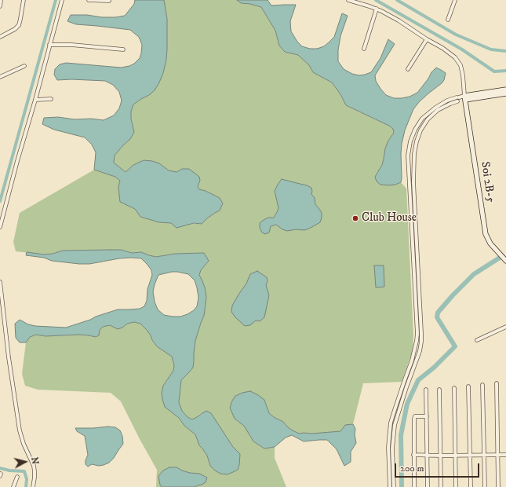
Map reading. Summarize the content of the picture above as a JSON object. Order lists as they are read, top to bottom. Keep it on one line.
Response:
{"streets":{"street":["Soi 2B-5"]},"places":["Club House"],"scale_bar":"200 m","north":"right"}
